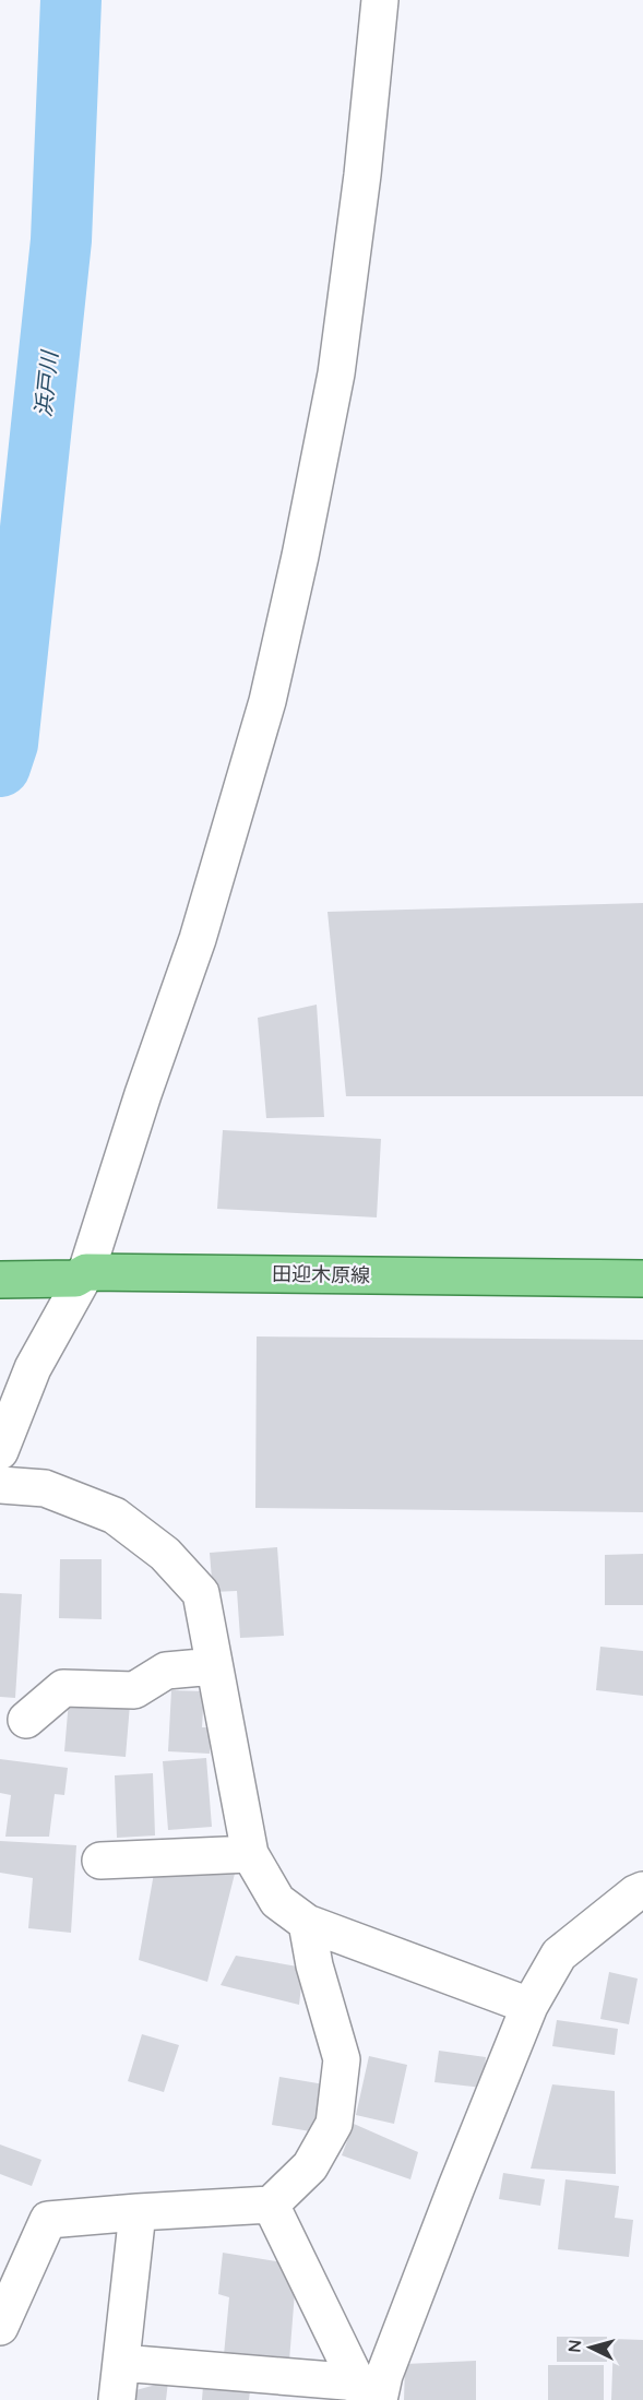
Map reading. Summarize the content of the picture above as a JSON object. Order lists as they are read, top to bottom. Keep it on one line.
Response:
{"streets":{"main road":["田迎木原線"]},"water":["浜戸川"],"north":"left"}
